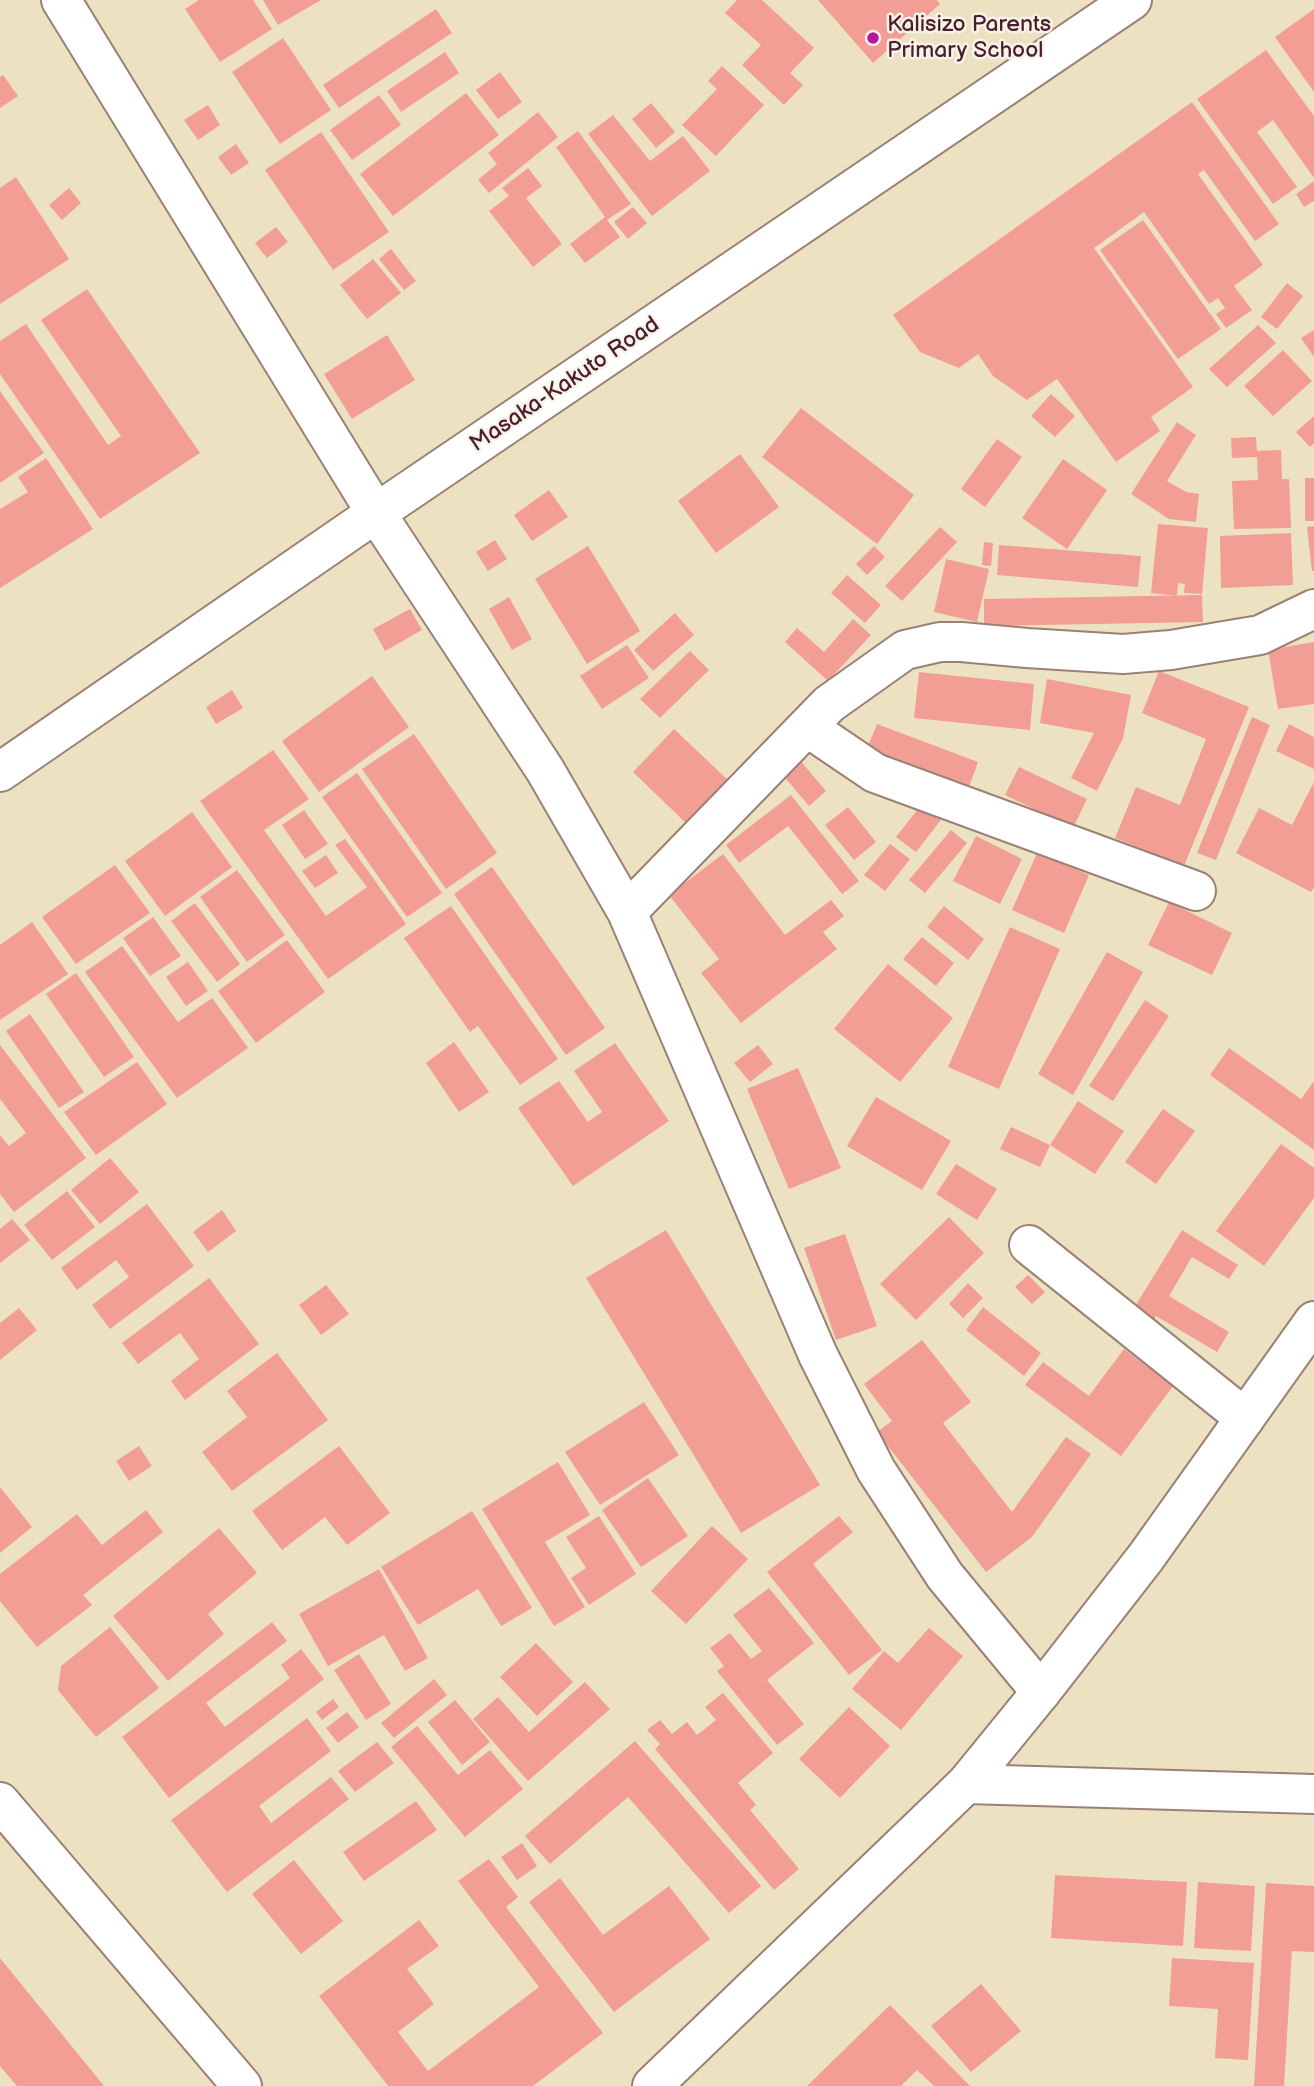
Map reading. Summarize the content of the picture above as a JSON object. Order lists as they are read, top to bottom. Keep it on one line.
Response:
{"streets":{"main road":["Masaka-Kakuto Road"]},"places":["Kalisizo Parents Primary School"]}
